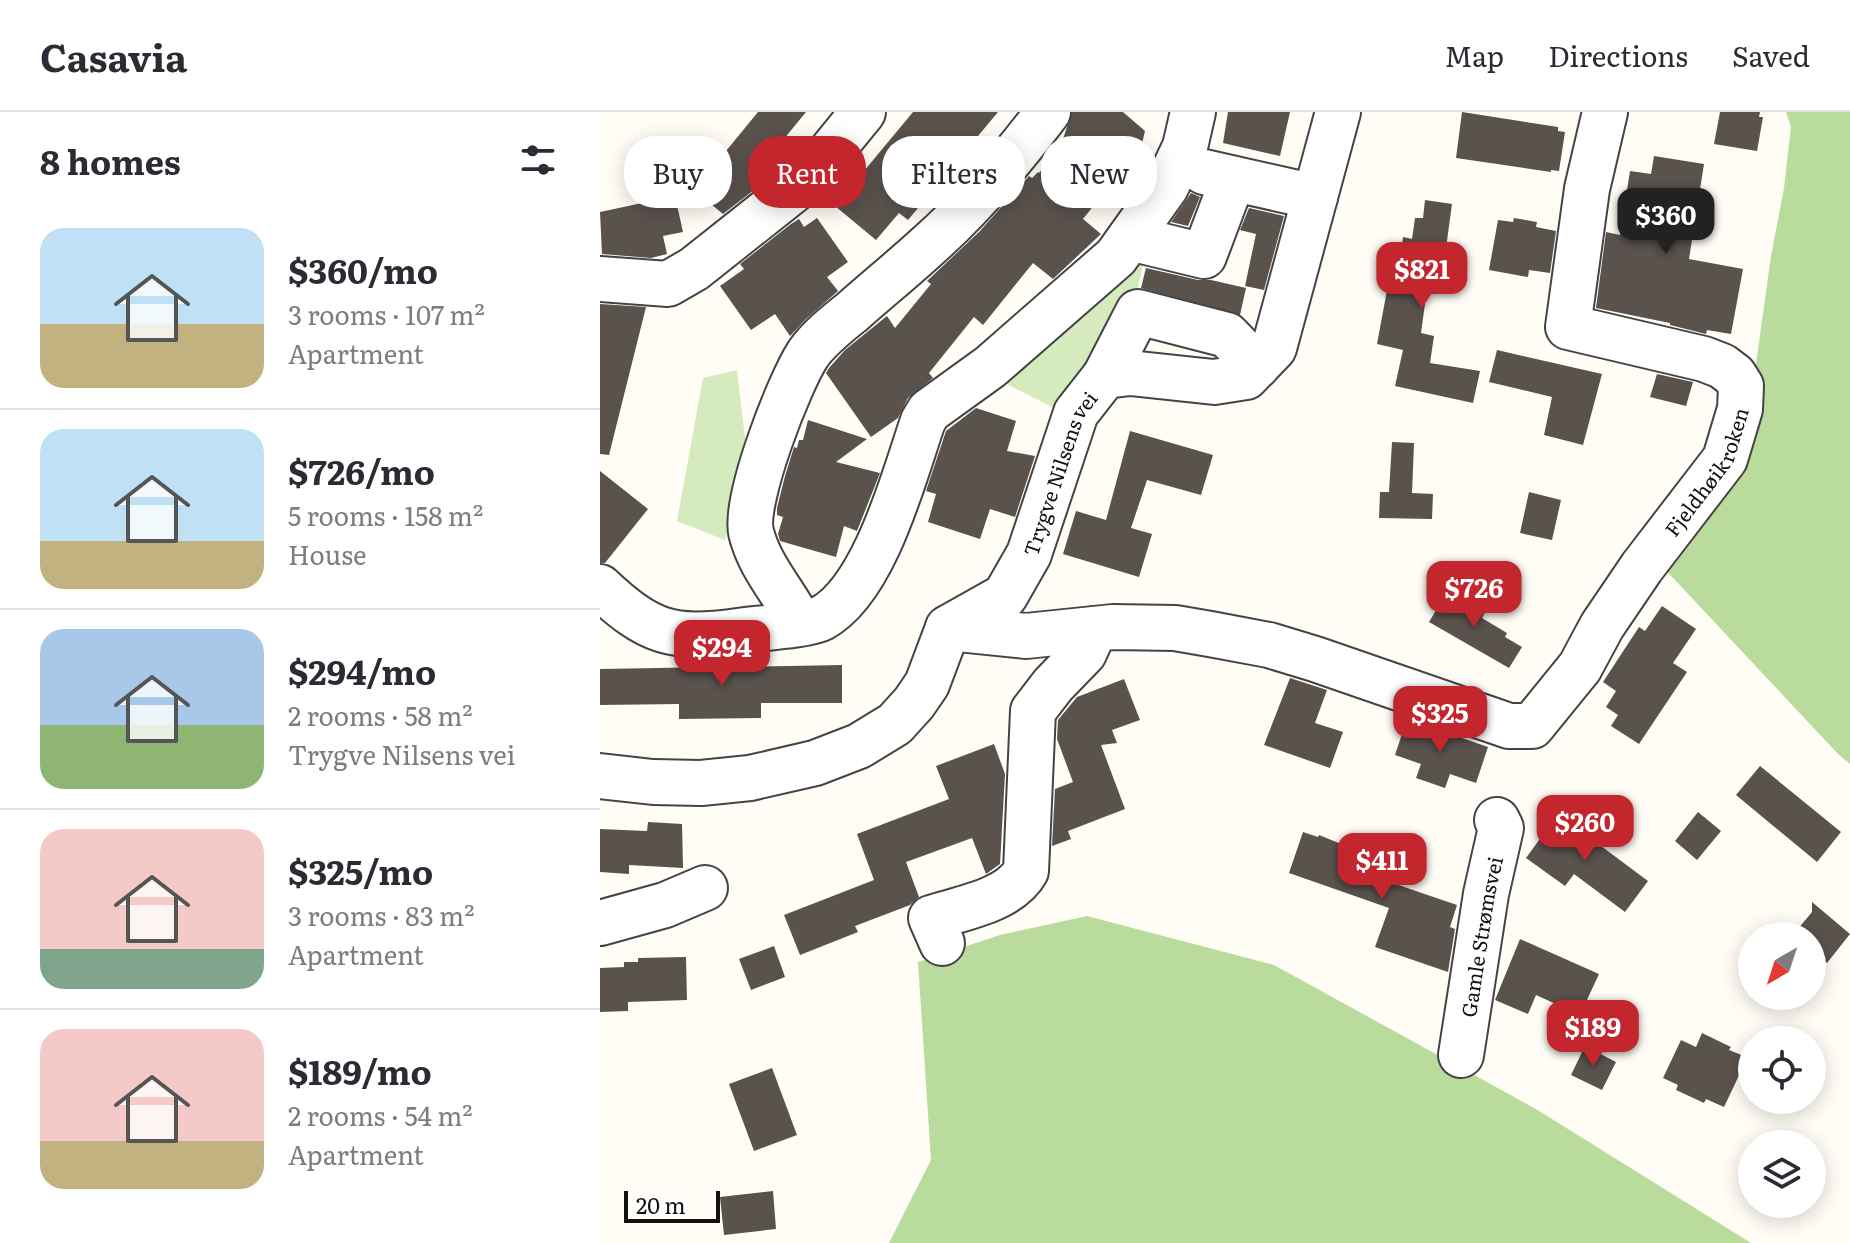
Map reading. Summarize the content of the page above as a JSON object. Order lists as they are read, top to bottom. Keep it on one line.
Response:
{"streets":{"street":["Fjeldhøikroken","Trygve Nilsens vei","Gamle Strømsvei"]},"scale_bar":"20 m","north":"bottom left","page":{"header":"Casavia","nav":["Map","Directions","Saved"],"heading":"8 homes","chip":["Buy","Rent","Filters","New"],"price":["$360","$821","$726","$294","$325","$260","$411","$189"],"list":[{"name":"$360/mo","note":"3 rooms · 107 m² · Apartment"},{"name":"$726/mo","note":"5 rooms · 158 m² · House"},{"name":"$294/mo","note":"2 rooms · 58 m² · Trygve Nilsens vei"},{"name":"$325/mo","note":"3 rooms · 83 m² · Apartment"},{"name":"$189/mo","note":"2 rooms · 54 m² · Apartment"}],"scale":"20 m"}}
